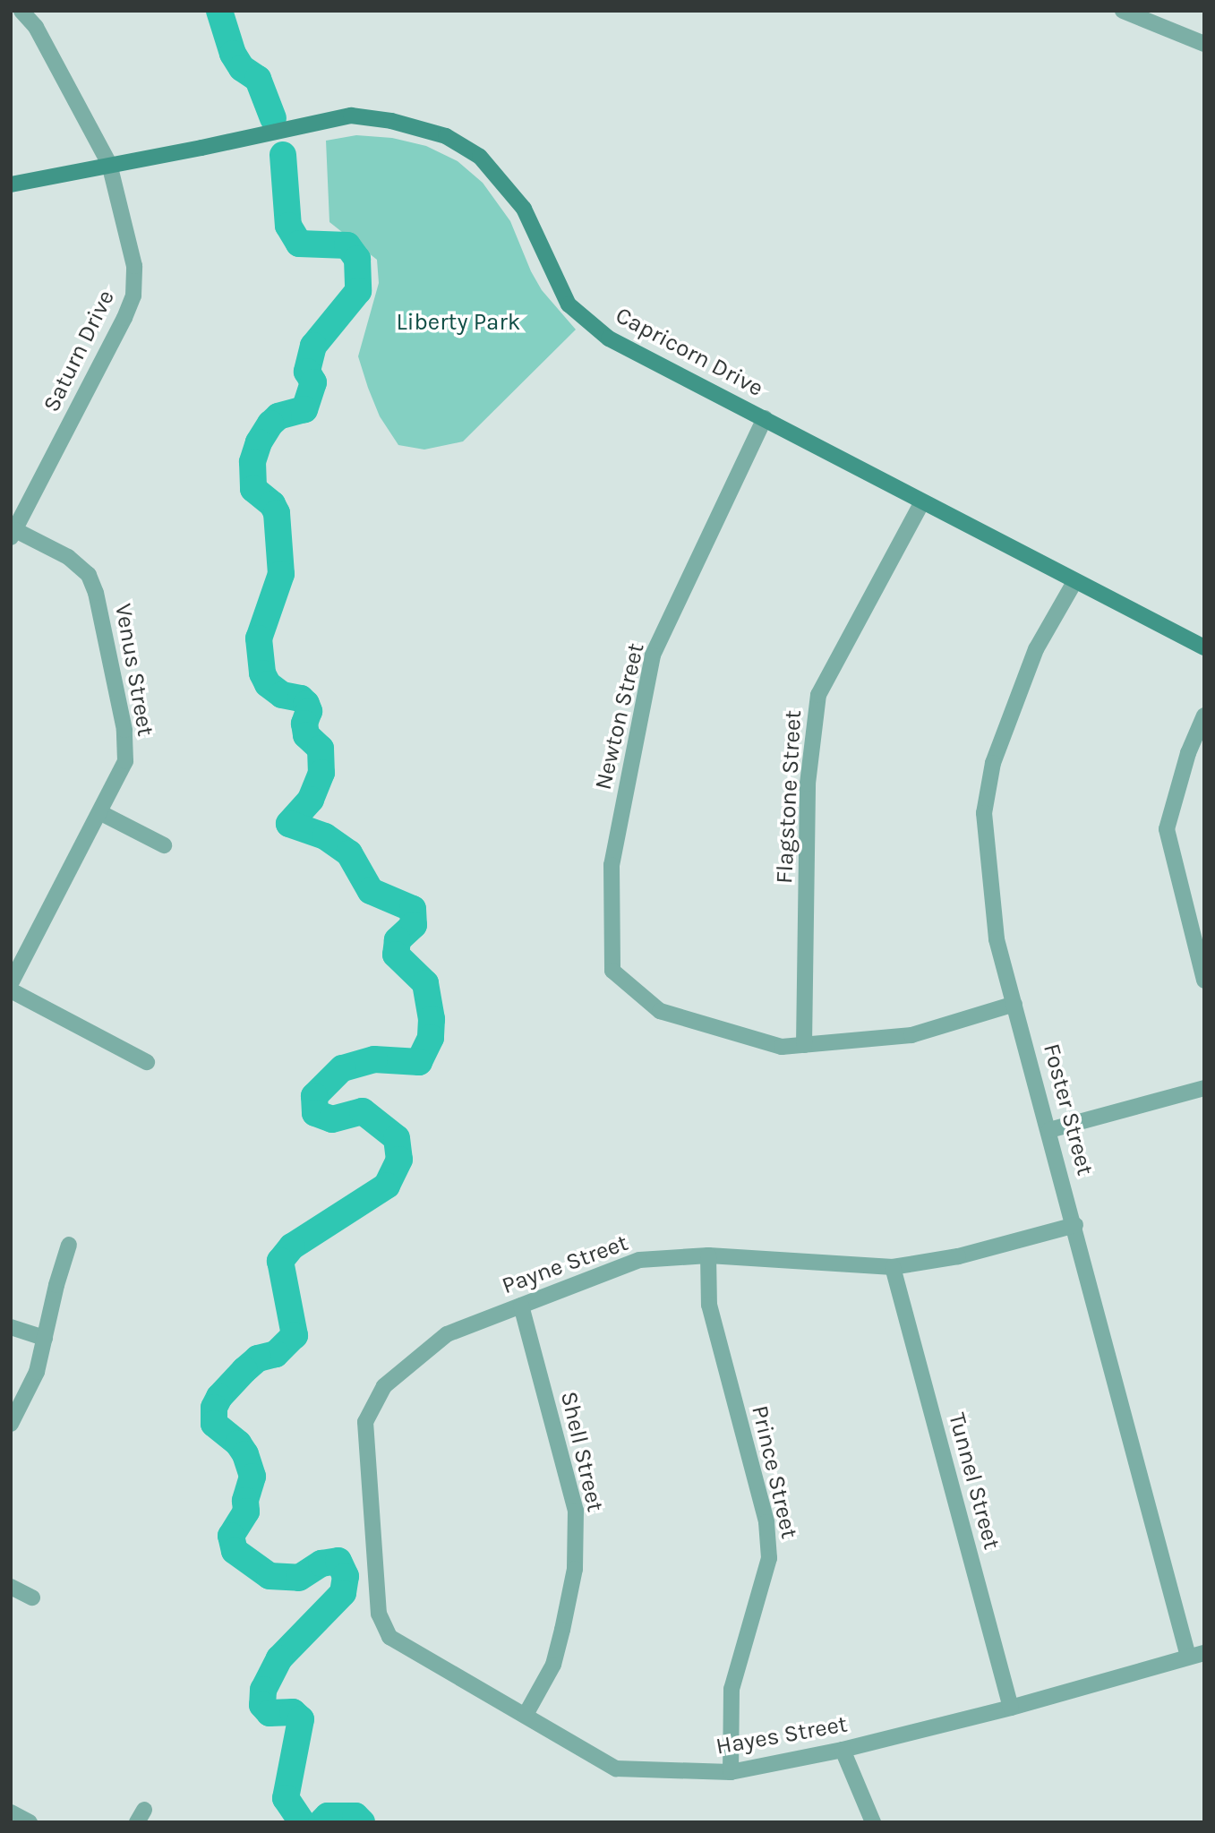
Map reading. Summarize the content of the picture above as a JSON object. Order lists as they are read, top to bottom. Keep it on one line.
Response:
{"streets":{"street":["Saturn Drive","Capricorn Drive","Venus Street","Newton Street","Flagstone Street","Foster Street","Payne Street","Shell Street","Prince Street","Tunnel Street","Hayes Street"]},"crossings":[["Saturn Drive","Capricorn Drive"],["Saturn Drive","Venus Street"],["Capricorn Drive","Newton Street"],["Capricorn Drive","Flagstone Street"],["Capricorn Drive","Foster Street"],["Newton Street","Flagstone Street"],["Foster Street","Payne Street"],["Foster Street","Hayes Street"],["Payne Street","Shell Street"],["Payne Street","Prince Street"],["Payne Street","Tunnel Street"],["Payne Street","Hayes Street"],["Shell Street","Hayes Street"],["Prince Street","Hayes Street"],["Tunnel Street","Hayes Street"]],"parks":["Liberty Park"]}
